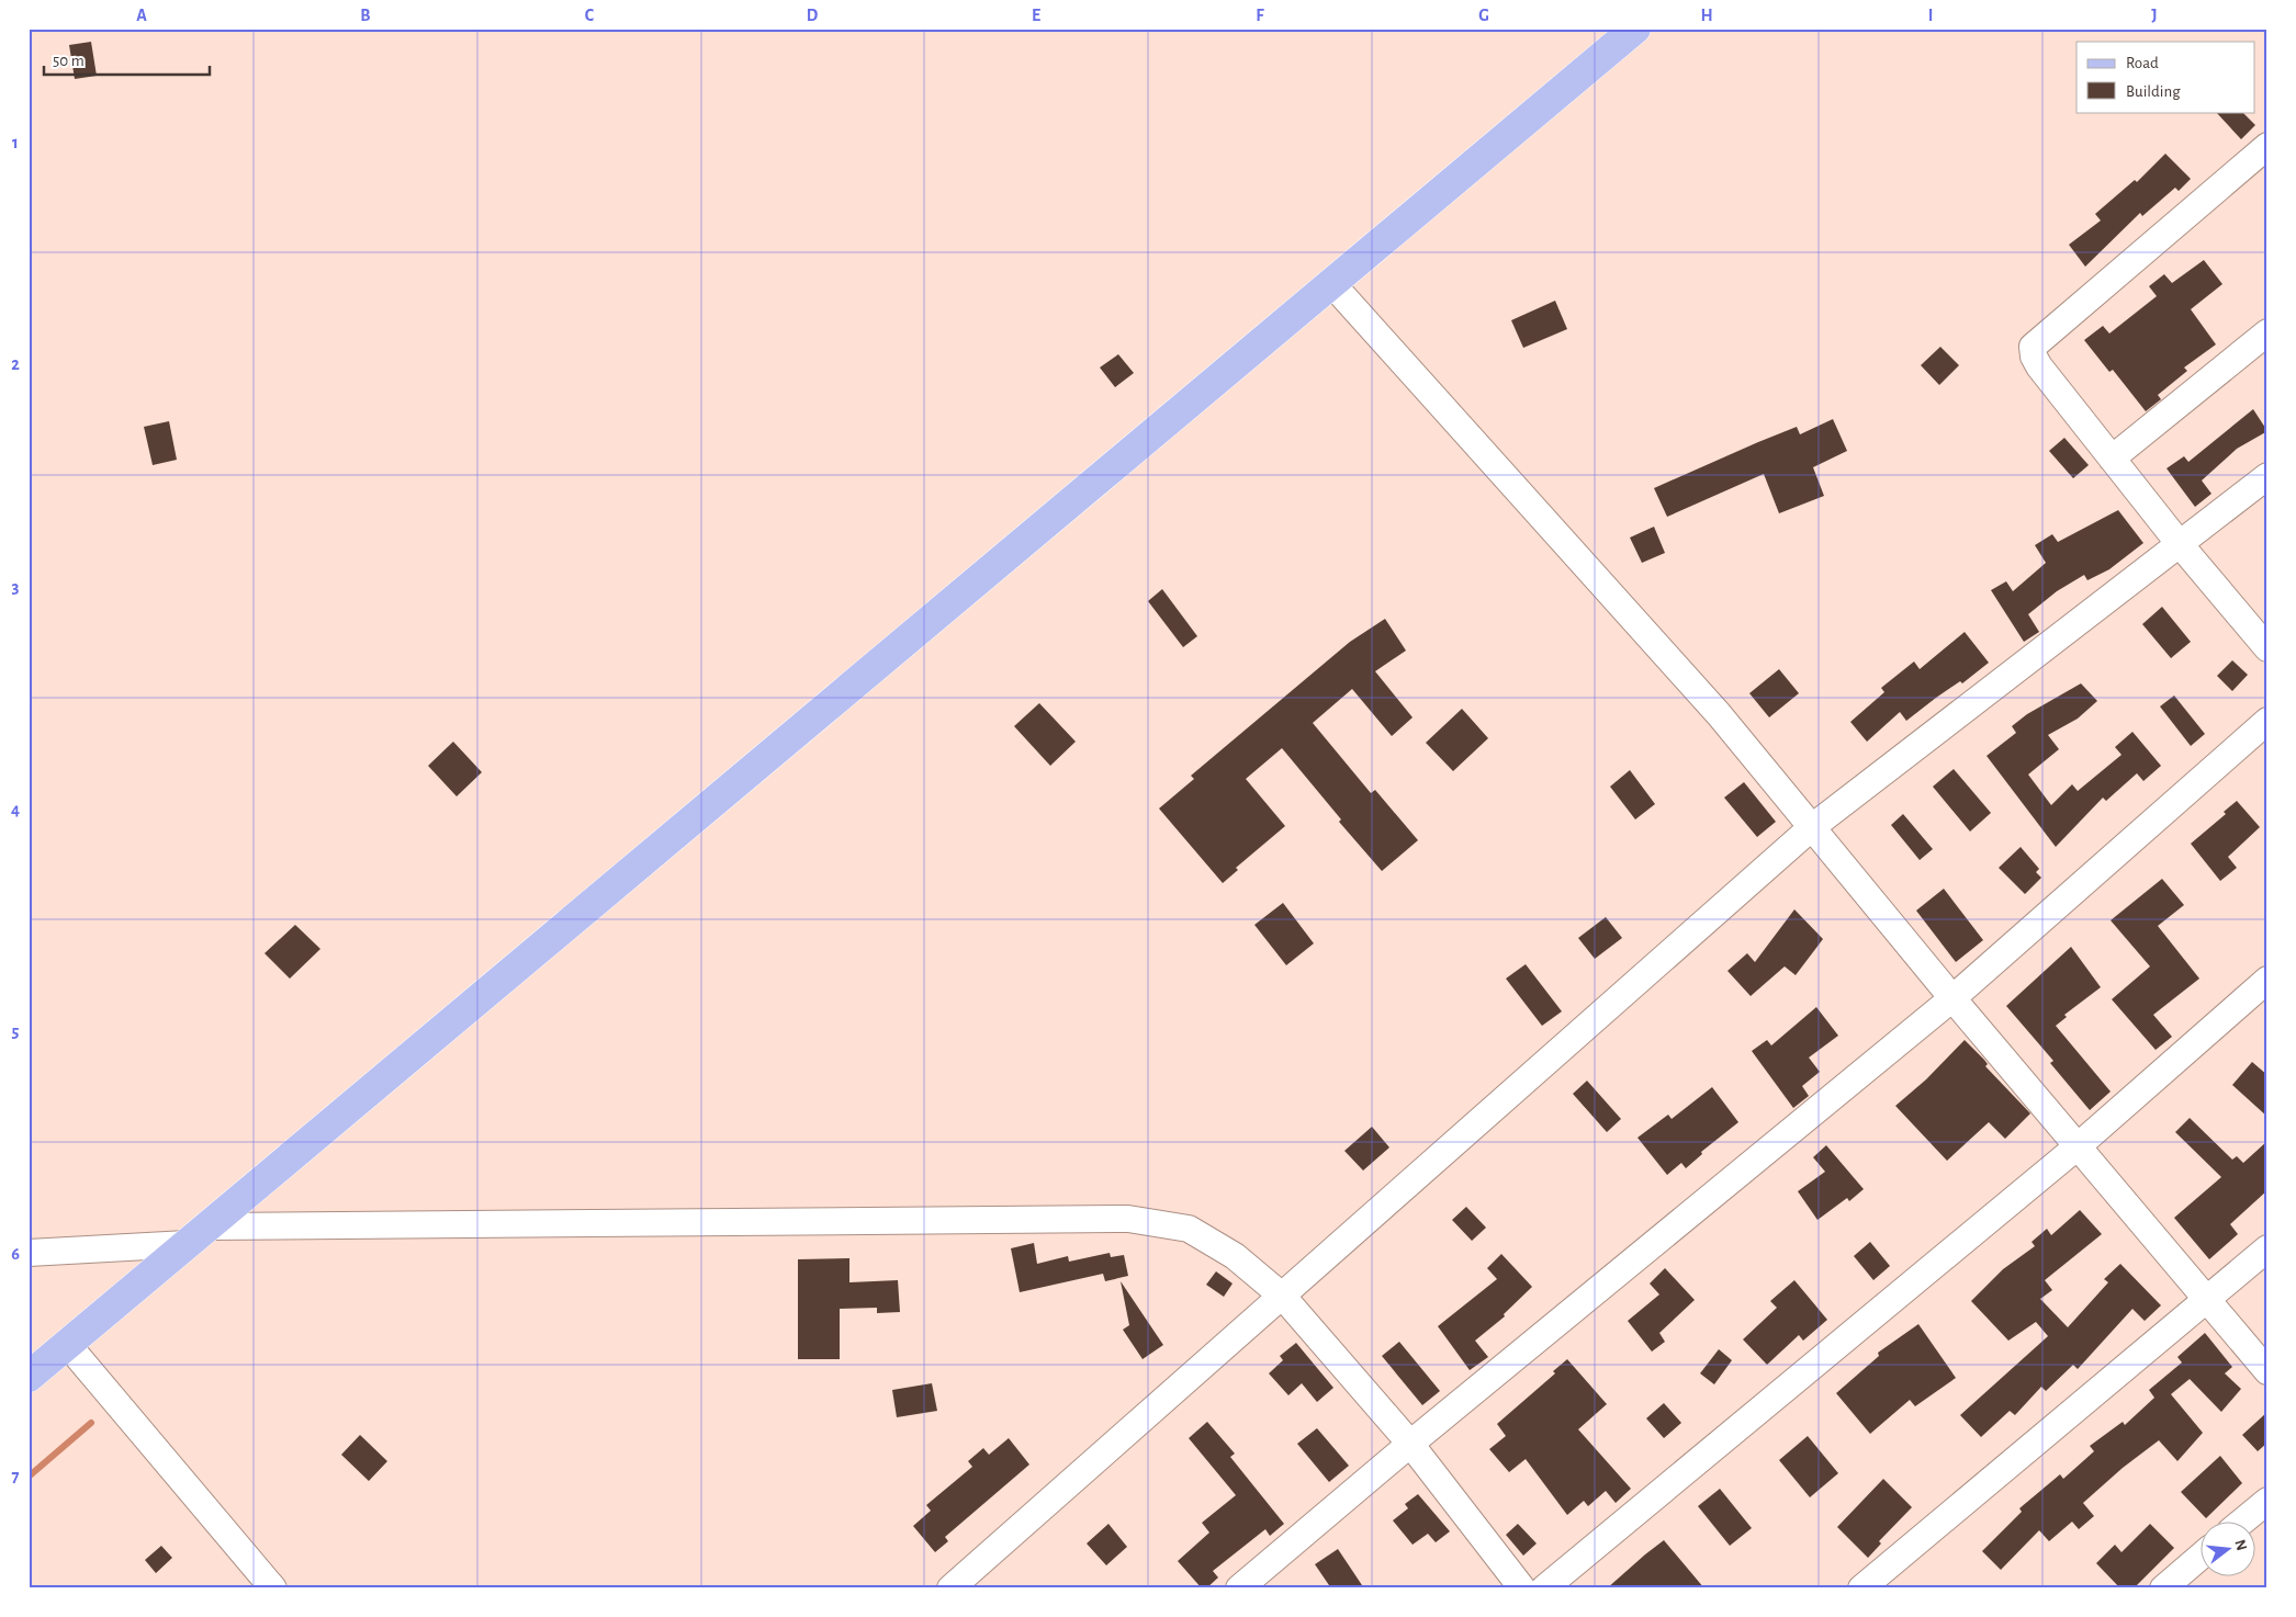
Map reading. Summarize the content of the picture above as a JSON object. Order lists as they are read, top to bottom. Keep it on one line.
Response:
{"legend":["Road","Building"],"scale_bar":"50 m","north":"right","grid":{"columns":["A","B","C","D","E","F","G","H","I","J"],"rows":["1","2","3","4","5","6","7"]}}
